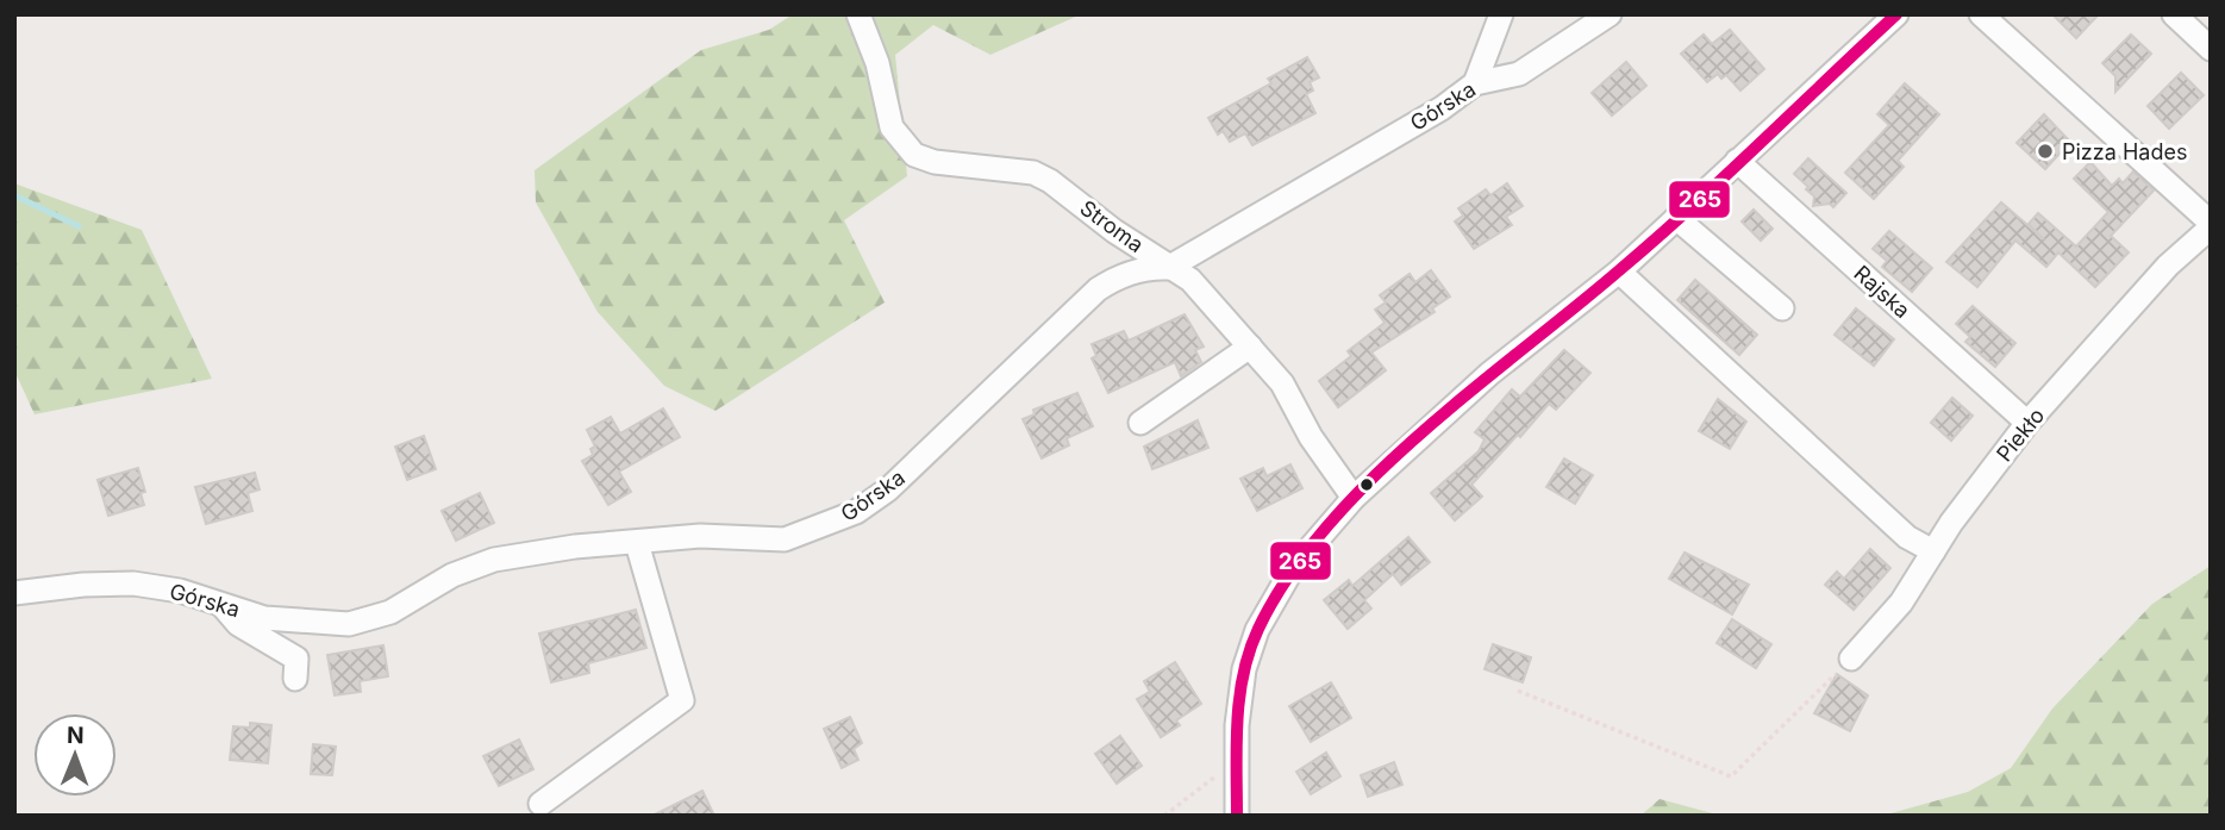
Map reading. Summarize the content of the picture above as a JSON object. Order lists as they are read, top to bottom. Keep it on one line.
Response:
{"streets":{"street":["Górska","Stroma","Rajska","Piekło"]},"crossings":[["Górska","Stroma"],["Rajska","Piekło"]],"places":["Pizza Hades"],"lines":["transit line 265"],"north":"top"}
